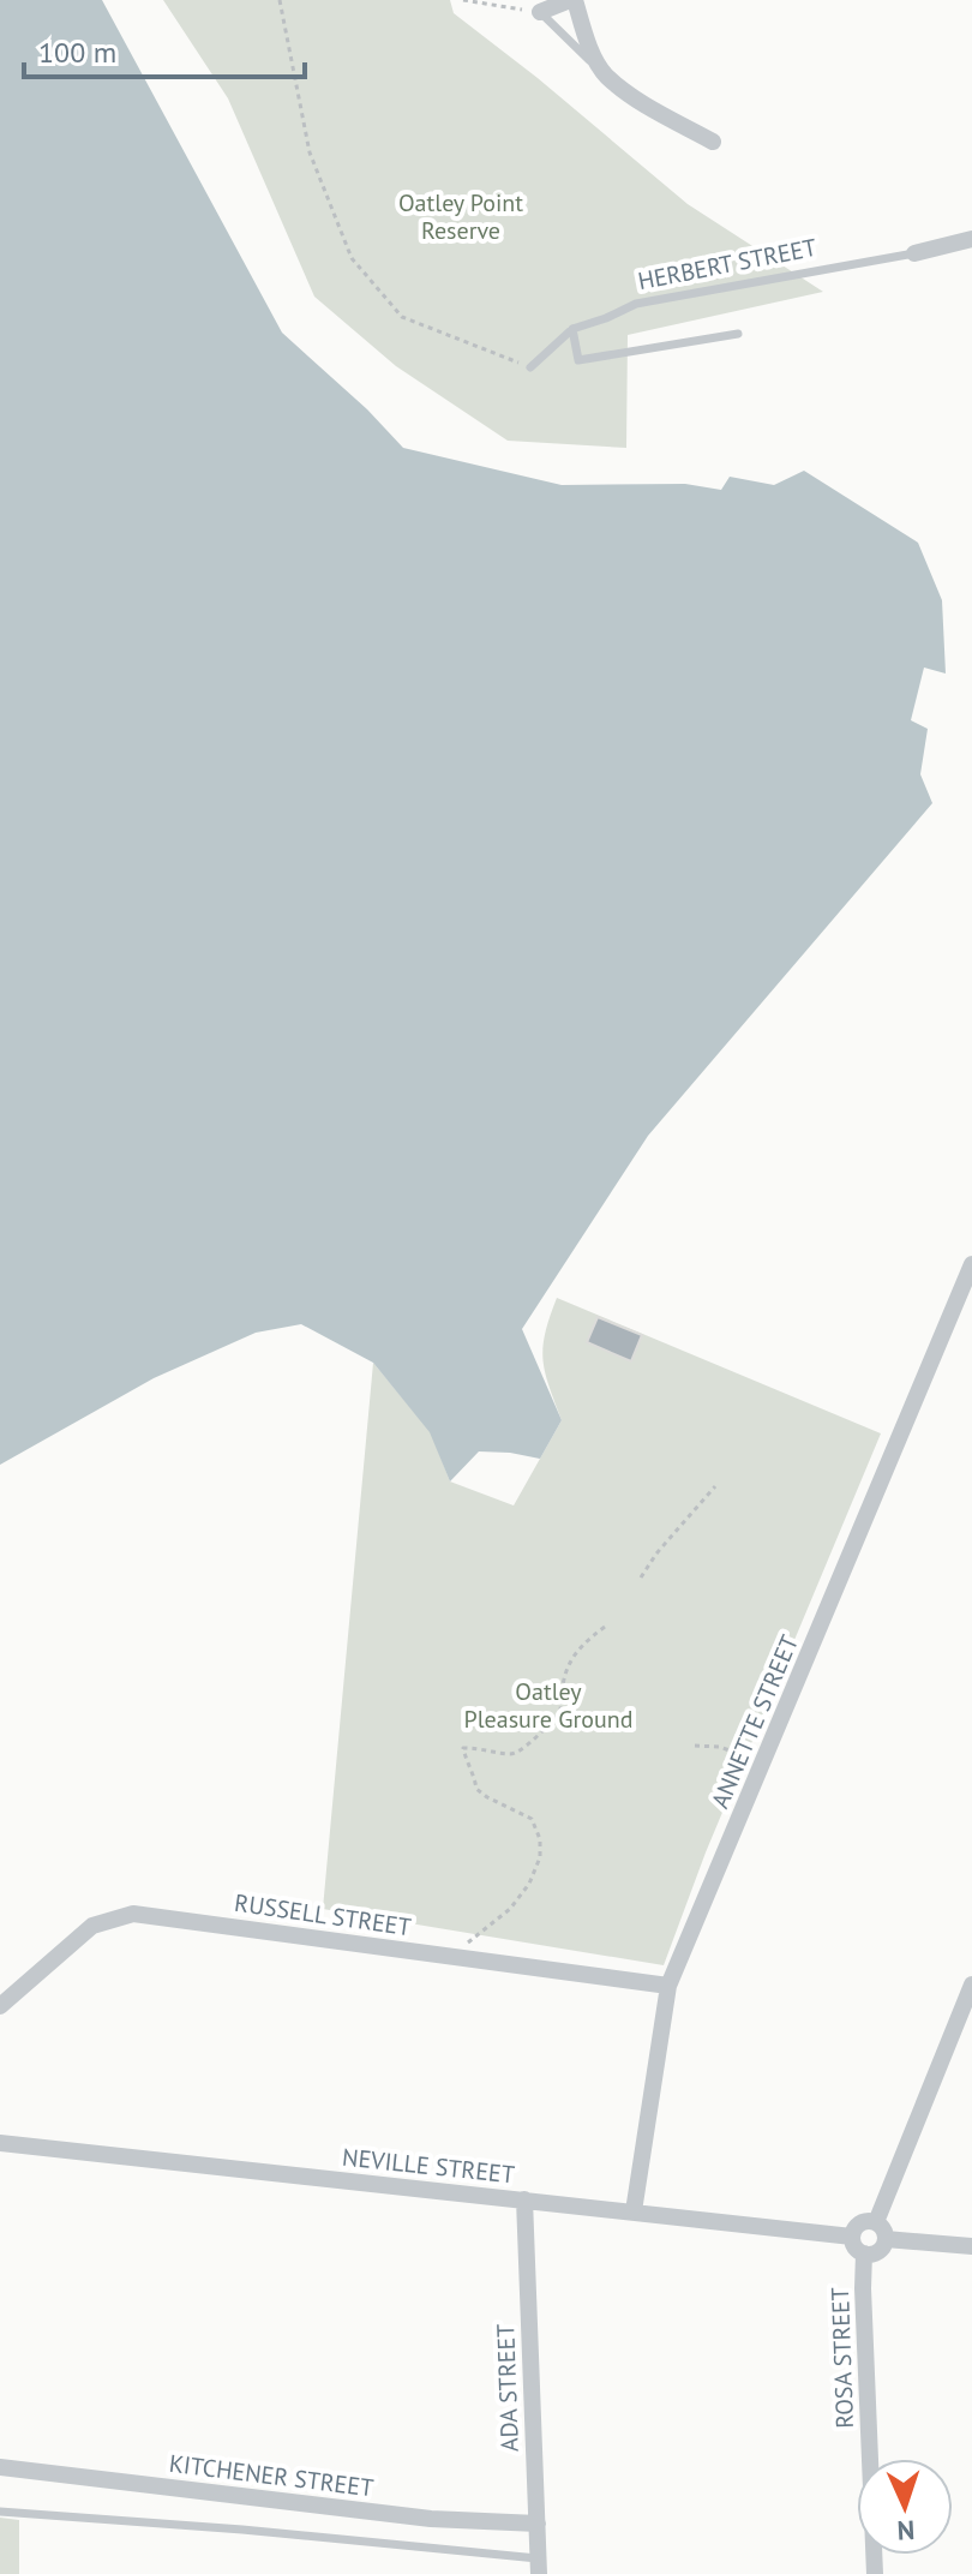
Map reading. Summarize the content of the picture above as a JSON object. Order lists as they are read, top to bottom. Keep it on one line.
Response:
{"streets":{"street":["HERBERT STREET","ANNETTE STREET","RUSSELL STREET","NEVILLE STREET","ROSA STREET","ADA STREET","KITCHENER STREET"]},"crossings":[["ANNETTE STREET","RUSSELL STREET"],["ANNETTE STREET","NEVILLE STREET"],["NEVILLE STREET","ROSA STREET"],["NEVILLE STREET","ADA STREET"],["ADA STREET","KITCHENER STREET"]],"parks":["Oatley Point Reserve","Oatley Pleasure Ground"],"scale_bar":"100 m","north":"bottom"}
